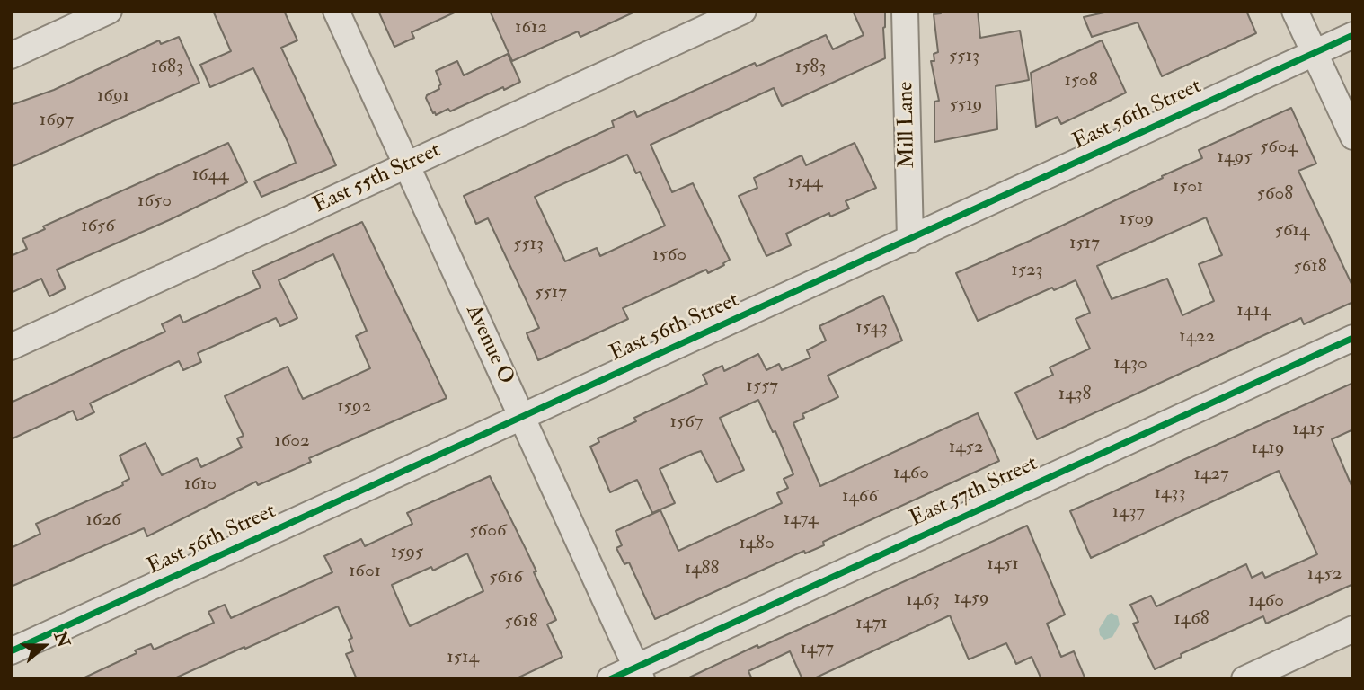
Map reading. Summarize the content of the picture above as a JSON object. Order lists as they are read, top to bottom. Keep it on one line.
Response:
{"streets":{"street":["East 56th Street","Mill Lane","East 55th Street","Avenue O","East 57th Street"]},"crossings":[["East 56th Street","Mill Lane"],["East 56th Street","Avenue O"],["East 55th Street","Avenue O"],["Avenue O","East 57th Street"]],"house_numbers":["1612","5513","1683","1583","1508","1691","5519","1697","5604","1495","1644","1544","1501","5608","1650","1509","1656","5614","1517","5513","1560","5618","1523","5517","1414","1543","1422","1430","1557","1438","1592","1567","1415","1602","1452","1419","1460","1427","1610","1433","1466","1437","1474","1626","5606","1480","1595","1451","1488","1601","1452","5616","1459","1463","1460","1468","5618","1471","1477","1514"],"north":"right"}
